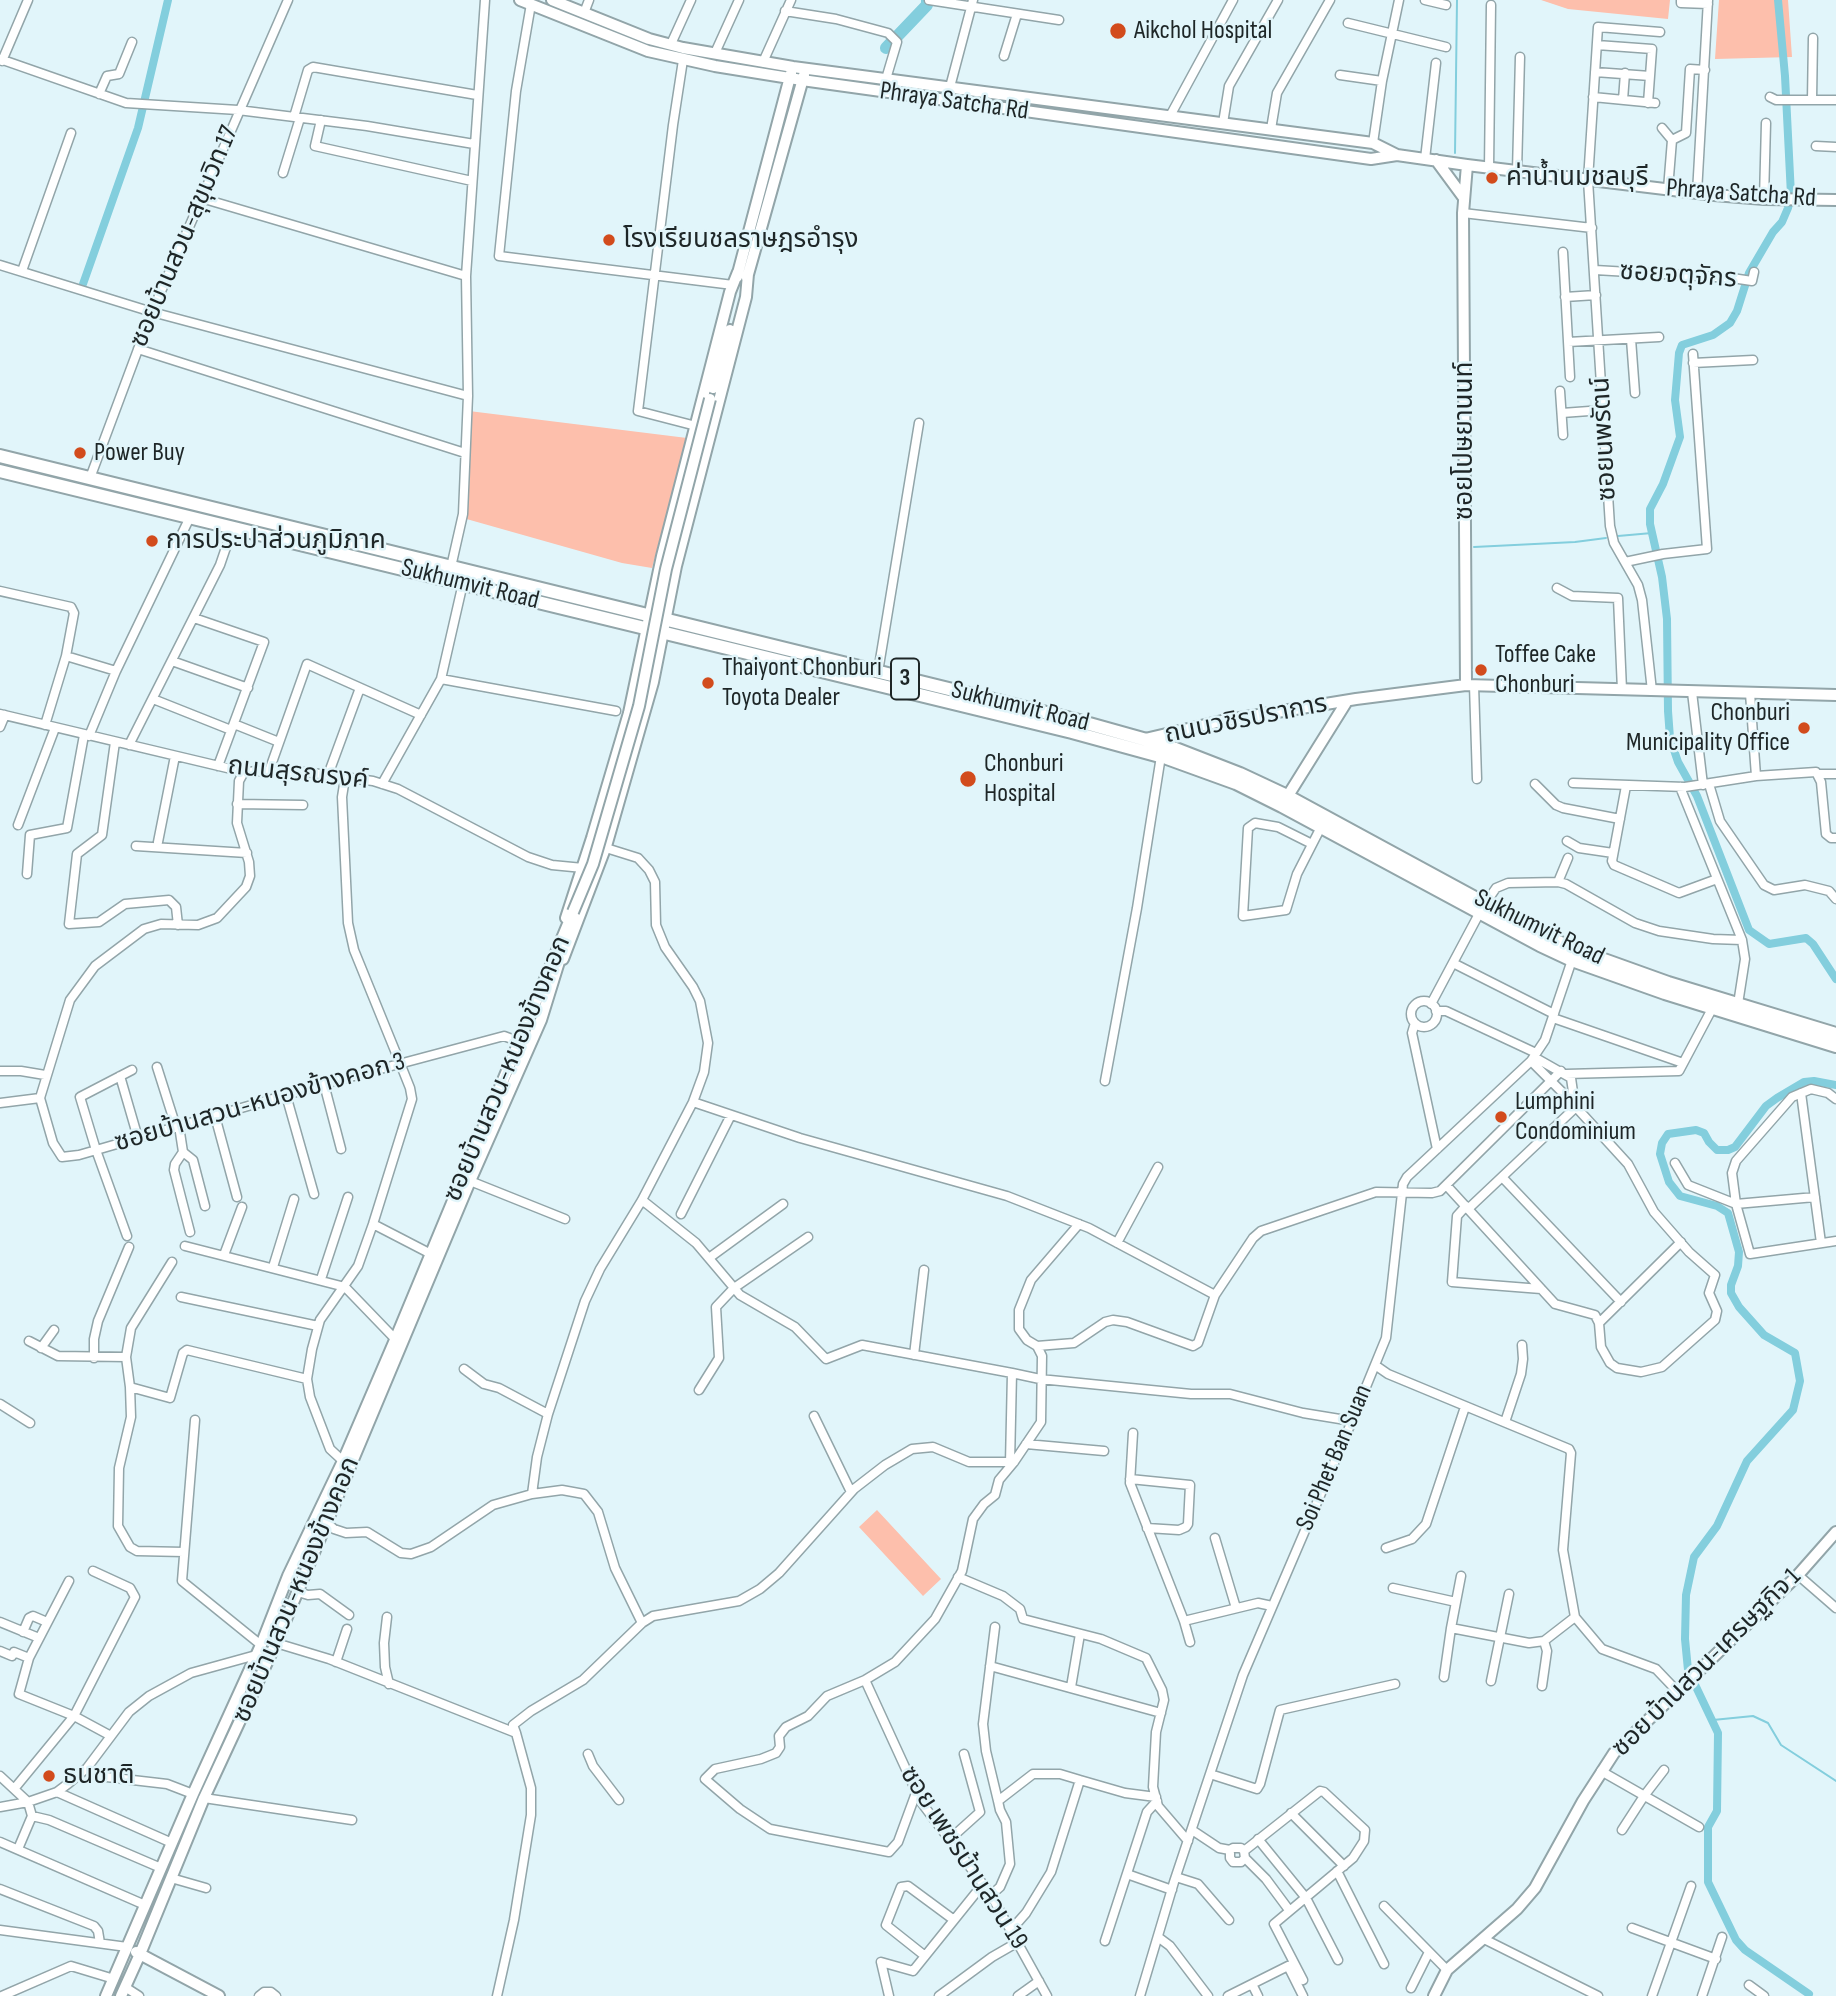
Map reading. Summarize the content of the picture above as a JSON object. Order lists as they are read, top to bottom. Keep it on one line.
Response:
{"streets":{"main road":["Phraya Satcha Rd","ซอยโปษยานนท์","Sukhumvit Road","3","ถนนวชิรปราการ","ซอยบ้านสวน-หนองข้างคอก","ซอย บ้านสวน-เศรษฐกิจ 1"],"street":["ซอยบ้านสวน-สุขุมวิท 17","ซอยจตุจักร","ซอยนพรัตน์","ถนนสุรณรงค์","ซอยบ้านสวน-หนองข้างคอก 3","Soi Phet Ban Suan","ซอย เพชรบ้านสวน 19"]},"crossings":[["Phraya Satcha Rd","ซอยนพรัตน์"],["Phraya Satcha Rd","ซอยโปษยานนท์"],["ซอยบ้านสวน-สุขุมวิท 17","Sukhumvit Road"],["ซอยจตุจักร","ซอยนพรัตน์"],["ซอยนพรัตน์","ถนนวชิรปราการ"],["ซอยโปษยานนท์","ถนนวชิรปราการ"],["Sukhumvit Road","ถนนวชิรปราการ"],["Sukhumvit Road","Soi Phet Ban Suan"],["ซอยบ้านสวน-หนองข้างคอก","ซอยบ้านสวน-หนองข้างคอก 3"]],"places":["Aikchol Hospital","ค่าน้ำนมชลบุรี","โรงเรียนชลราษฎรอำรุง","Power Buy","การประปาส่วนภูมิภาค","Toffee Cake Chonburi","Thaiyont Chonburi Toyota Dealer","Chonburi Municipality Office","Chonburi Hospital","Lumphini Condominium","ธนชาติ"]}
